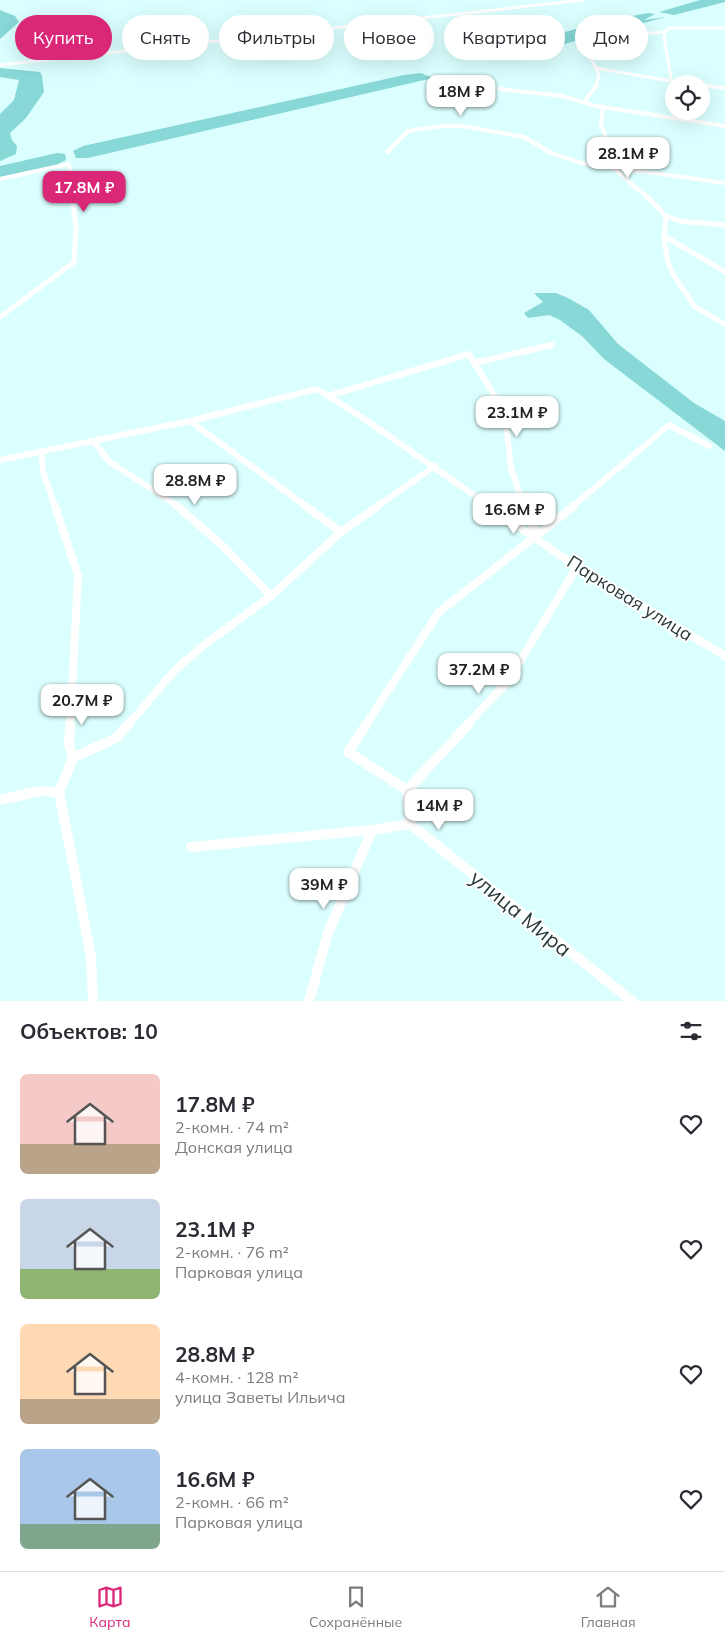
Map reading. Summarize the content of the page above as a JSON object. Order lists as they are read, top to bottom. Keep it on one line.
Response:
{"streets":{"street":["Парковая улица","улица Мира"]},"page":{"chip":["Купить","Снять","Фильтры","Новое","Квартира","Дом"],"price":["18M ₽","28.1M ₽","17.8M ₽","23.1M ₽","28.8M ₽","16.6M ₽","37.2M ₽","20.7M ₽","14M ₽","39M ₽"],"heading":"Объектов: 10","list":[{"name":"17.8M ₽","note":"2-комн. · 74 m² · Донская улица"},{"name":"23.1M ₽","note":"2-комн. · 76 m² · Парковая улица"},{"name":"28.8M ₽","note":"4-комн. · 128 m² · улица Заветы Ильича"},{"name":"16.6M ₽","note":"2-комн. · 66 m² · Парковая улица"}],"tabs":["Карта","Сохранённые","Главная"]}}
